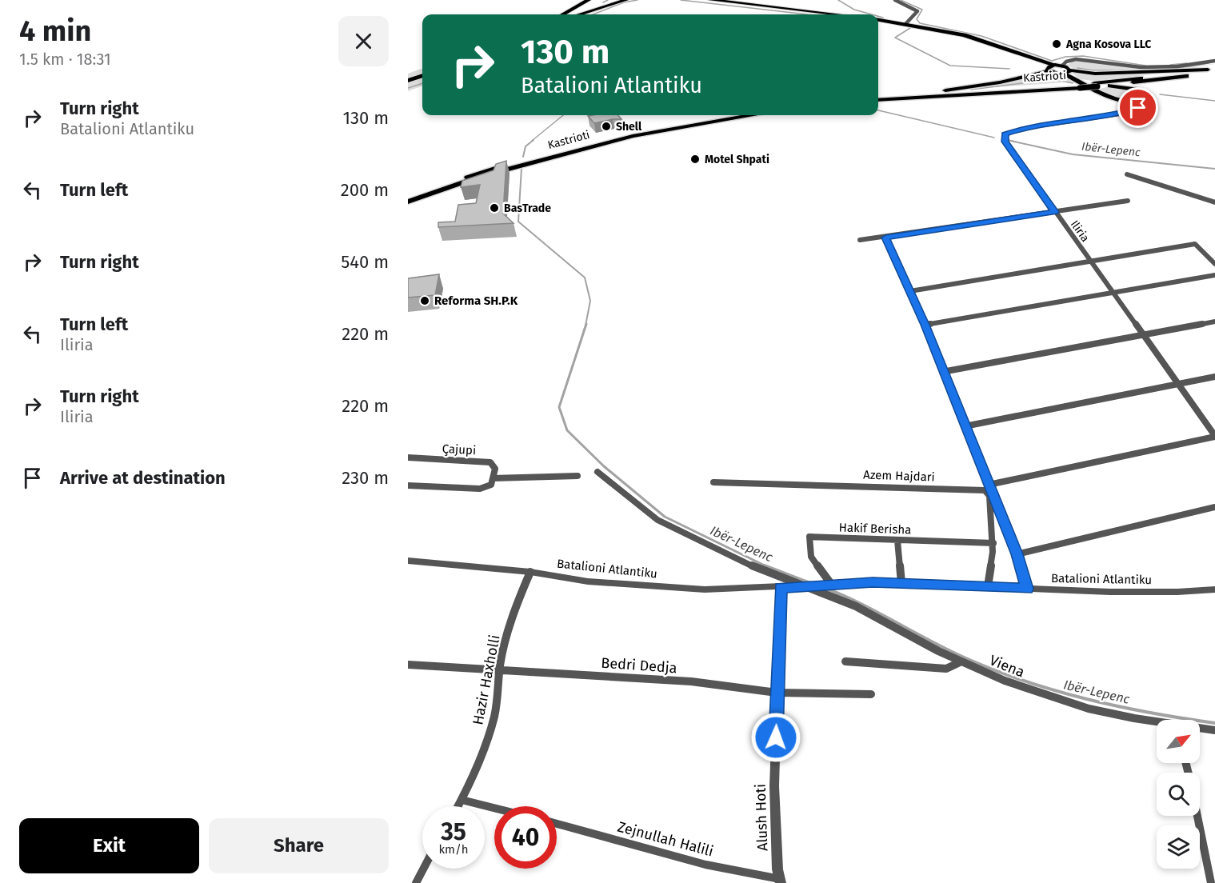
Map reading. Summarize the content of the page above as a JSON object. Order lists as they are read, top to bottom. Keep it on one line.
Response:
{"streets":{"highway":["Kastrioti"],"street":["Iliria","Çajupi","Azem Hajdari","Hakif Berisha","Batalioni Atlantiku","Bedri Dedja","Viena","Hazir Haxholli","Alush Hoti","Zejnullah Halili"]},"crossings":[["Azem Hajdari","Hakif Berisha"],["Azem Hajdari","Batalioni Atlantiku"],["Hakif Berisha","Batalioni Atlantiku"],["Batalioni Atlantiku","Viena"],["Batalioni Atlantiku","Hazir Haxholli"],["Batalioni Atlantiku","Alush Hoti"],["Bedri Dedja","Hazir Haxholli"],["Bedri Dedja","Alush Hoti"],["Alush Hoti","Zejnullah Halili"]],"water":["Ibër-Lepenc"],"places":["Agna Kosova LLC","Shell","Motel Shpati","BasTrade","Reforma SH.P.K"],"north":"top right","page":{"heading":["4 min","1.5 km · 18:31"],"turn":["130 m","Batalioni Atlantiku"],"list":[{"name":"Turn right","note":"Batalioni Atlantiku","value":"130 m"},{"name":"Turn left","value":"200 m"},{"name":"Turn right","value":"540 m"},{"name":"Turn left","note":"Iliria","value":"220 m"},{"name":"Turn right","note":"Iliria","value":"220 m"},{"name":"Arrive at destination","value":"230 m"}],"speed":"35 km/h","limit":"40","buttons":["Exit","Share"]}}
